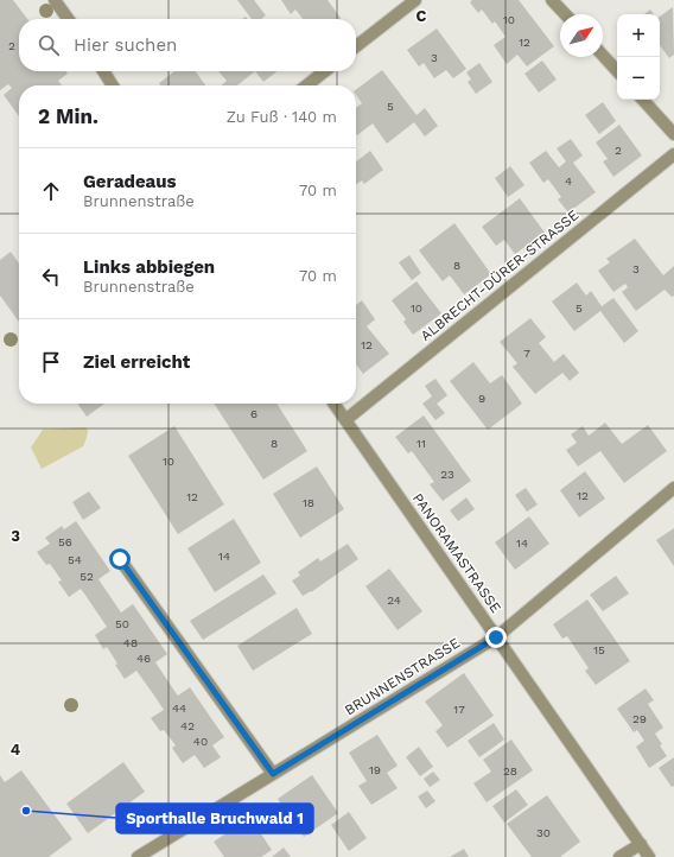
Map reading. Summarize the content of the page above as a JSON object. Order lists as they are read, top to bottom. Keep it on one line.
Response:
{"streets":{"street":["ALBRECHT-DÜRER-STRASSE","PANORAMASTRASSE","BRUNNENSTRASSE"]},"crossings":[["ALBRECHT-DÜRER-STRASSE","PANORAMASTRASSE"],["PANORAMASTRASSE","BRUNNENSTRASSE"]],"places":["Sporthalle Bruchwald 1"],"house_numbers":["10","12","2","3","5","2","4","8","3","10","5","12","7","9","6","8","11","10","23","12","12","18","56","14","14","54","52","24","50","48","15","46","44","17","29","42","40","19","28","30"],"north":"top right","page":{"map_buttons":["+","−"],"search":"Hier suchen","heading":["2 Min.","Zu Fuß · 140 m"],"list":[["Geradeaus","Brunnenstraße","70 m"],["Links abbiegen","Brunnenstraße","70 m"],"Ziel erreicht"]},"grid":{"columns":["C"],"rows":["3","4"]}}
